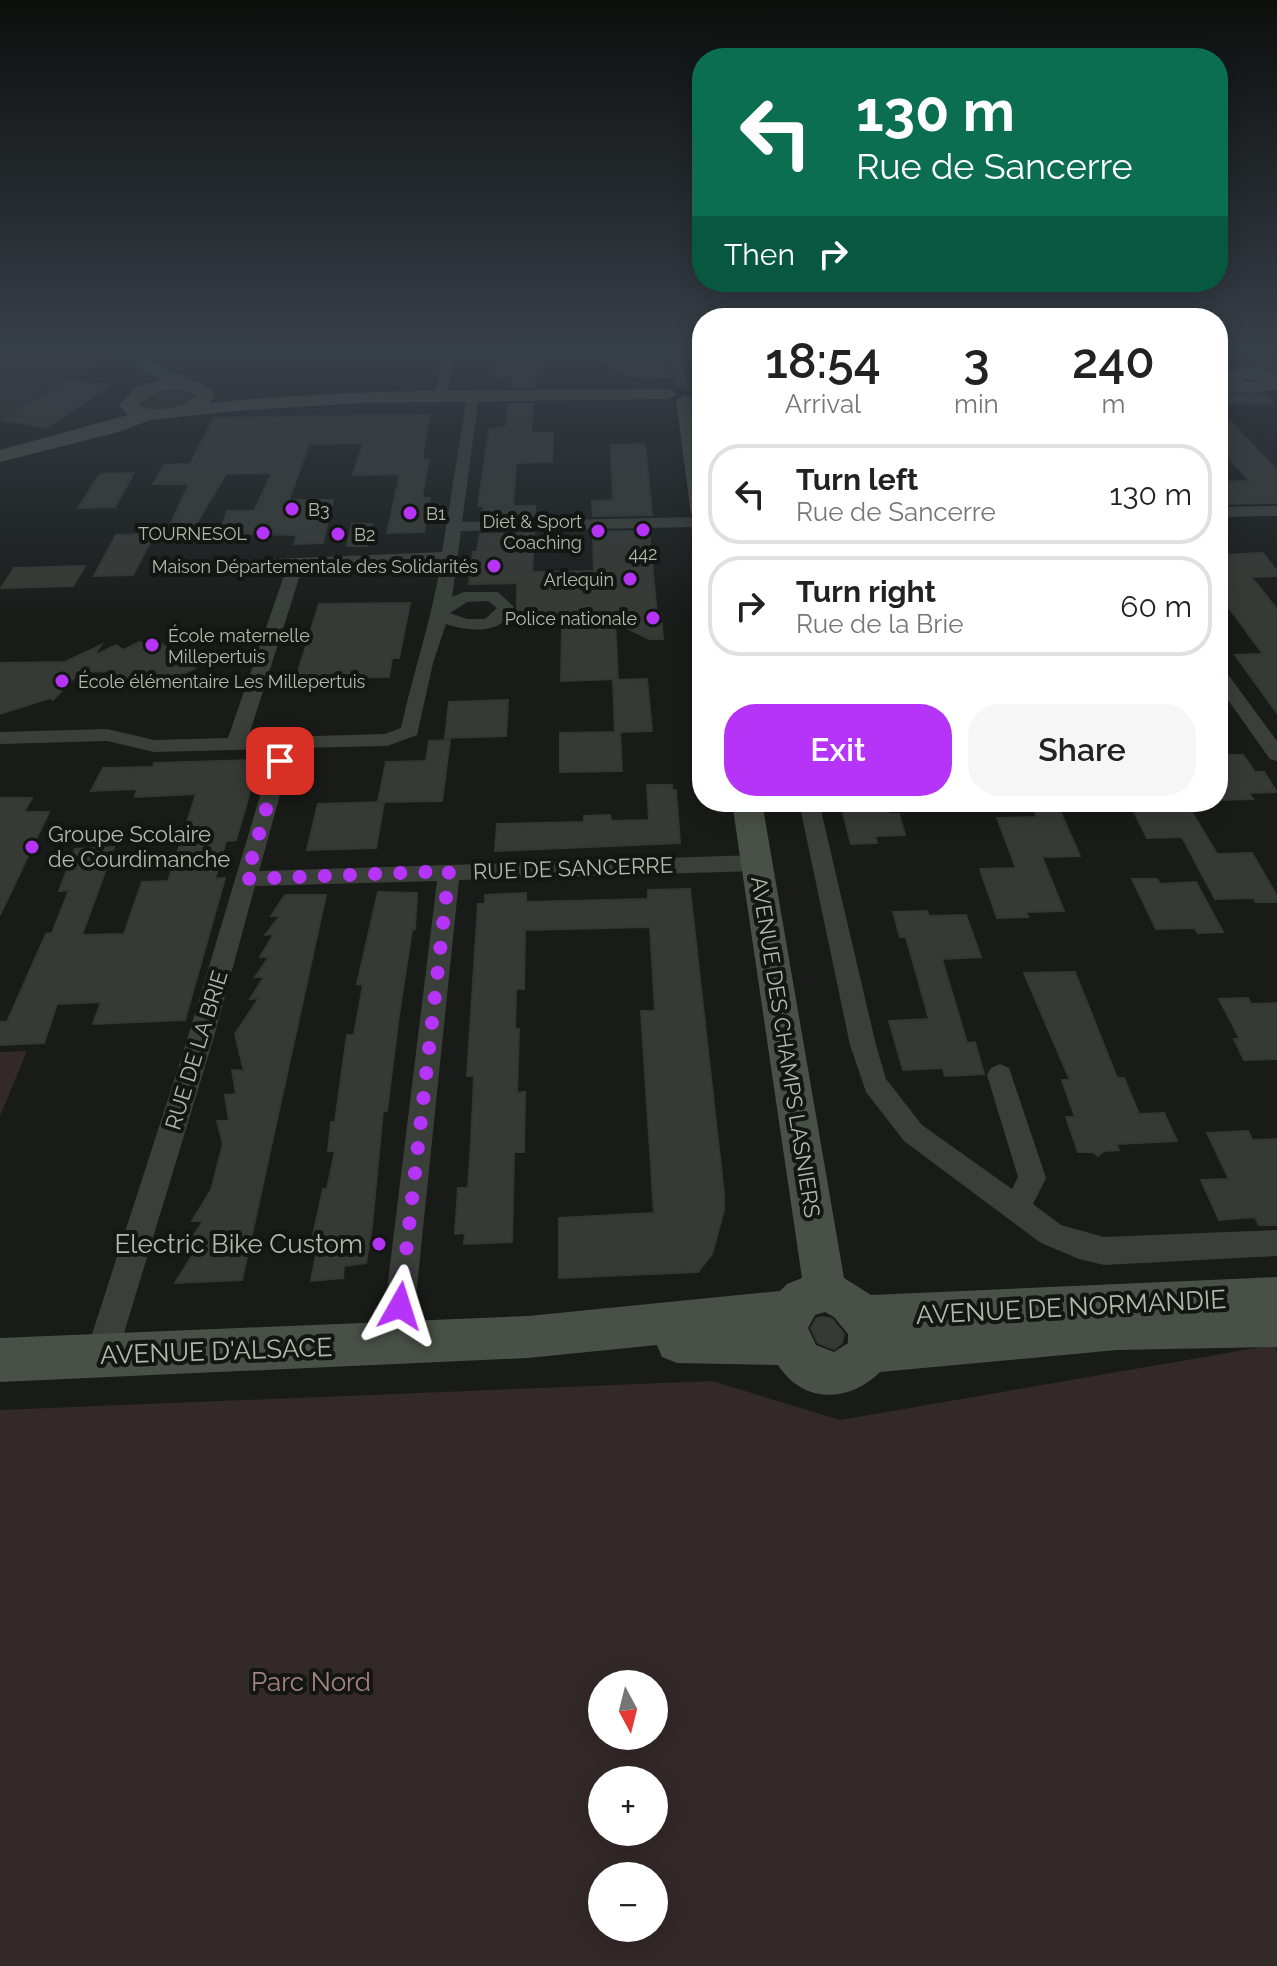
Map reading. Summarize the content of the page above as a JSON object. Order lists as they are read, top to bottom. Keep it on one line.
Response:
{"streets":{"street":["RUE DE SANCERRE","AVENUE DES CHAMPS LASNIERS","RUE DE LA BRIE","AVENUE DE NORMANDIE","AVENUE D'ALSACE"]},"crossings":[["RUE DE SANCERRE","AVENUE DES CHAMPS LASNIERS"],["RUE DE SANCERRE","RUE DE LA BRIE"],["AVENUE DES CHAMPS LASNIERS","AVENUE DE NORMANDIE"],["AVENUE DES CHAMPS LASNIERS","AVENUE D'ALSACE"],["RUE DE LA BRIE","AVENUE D'ALSACE"],["AVENUE DE NORMANDIE","AVENUE D'ALSACE"]],"parks":["Parc Nord"],"places":["B3","B1","442","Diet & Sport Coaching","TOURNESOL","B2","Maison Départementale des Solidarités","Arlequin","Police nationale","École maternelle Millepertuis","École élémentaire Les Millepertuis","Groupe Scolaire de Courdimanche","Electric Bike Custom"],"north":"bottom","page":{"turn":["130 m","Rue de Sancerre"],"then":"Then","eta":["18:54","Arrival","3","min","240","m"],"list":[{"name":"Turn left","note":"Rue de Sancerre","value":"130 m"},{"name":"Turn right","note":"Rue de la Brie","value":"60 m"}],"buttons":["Exit","Share"],"map_buttons":["+","−"]}}
